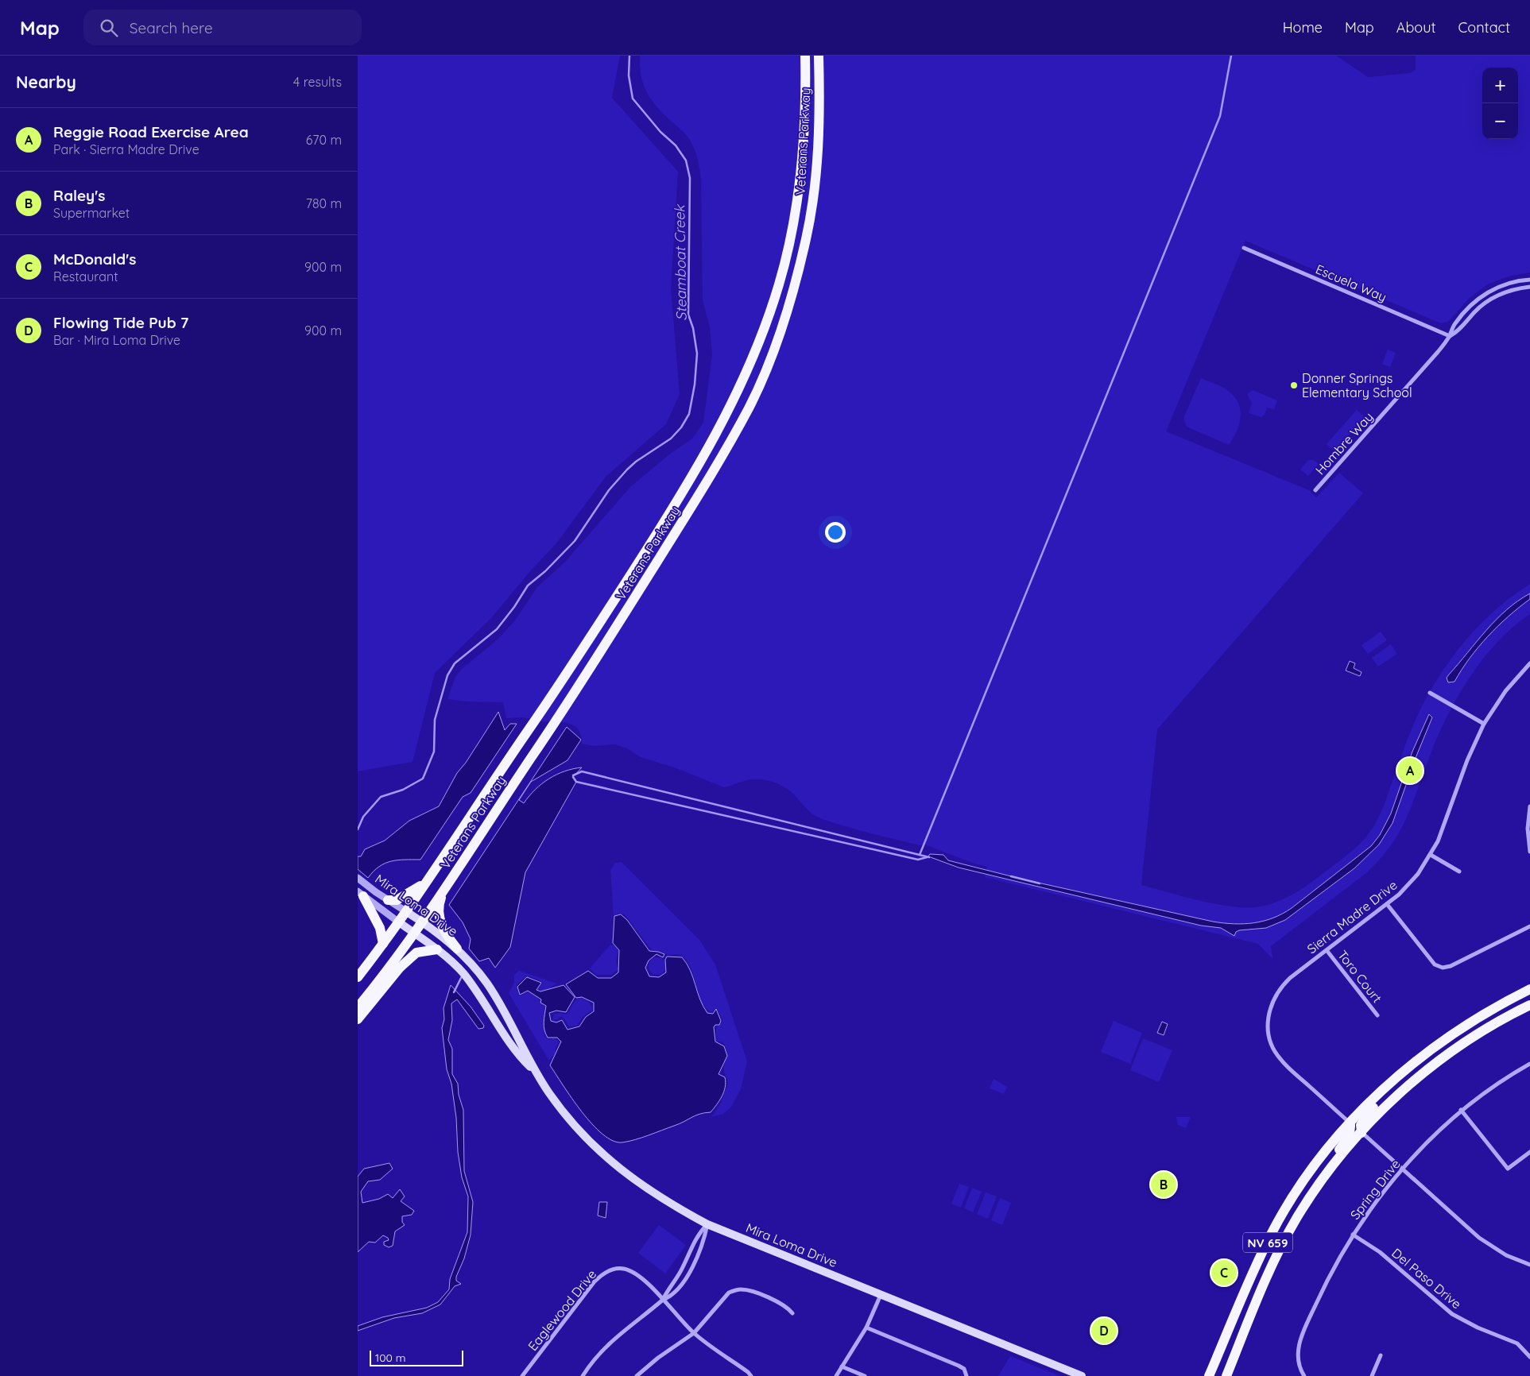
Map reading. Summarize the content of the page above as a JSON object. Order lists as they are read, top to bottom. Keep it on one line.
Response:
{"streets":{"main road":["Veterans Parkway","Mira Loma Drive","NV 659"],"street":["Escuela Way","Hombre Way","Sierra Madre Drive","Toro Court","Spring Drive","Del Paso Drive","Eaglewood Drive"]},"crossings":[["Veterans Parkway","Mira Loma Drive"],["Escuela Way","Hombre Way"],["Sierra Madre Drive","Toro Court"],["Sierra Madre Drive","NV 659"],["Spring Drive","Del Paso Drive"]],"water":["Steamboat Creek"],"places":["Donner Springs Elementary School"],"scale_bar":"100 m","page":{"header":"Map","search":"Search here","nav":["Home","Map","About","Contact"],"heading":["Nearby","4 results"],"map_buttons":["+","−"],"list":[{"mark":"A","name":"Reggie Road Exercise Area","note":"Park · Sierra Madre Drive","value":"670 m"},{"mark":"B","name":"Raley's","note":"Supermarket","value":"780 m"},{"mark":"C","name":"McDonald's","note":"Restaurant","value":"900 m"},{"mark":"D","name":"Flowing Tide Pub 7","note":"Bar · Mira Loma Drive","value":"900 m"}],"pins":["A","B","C","D"],"scale":"100 m"}}
